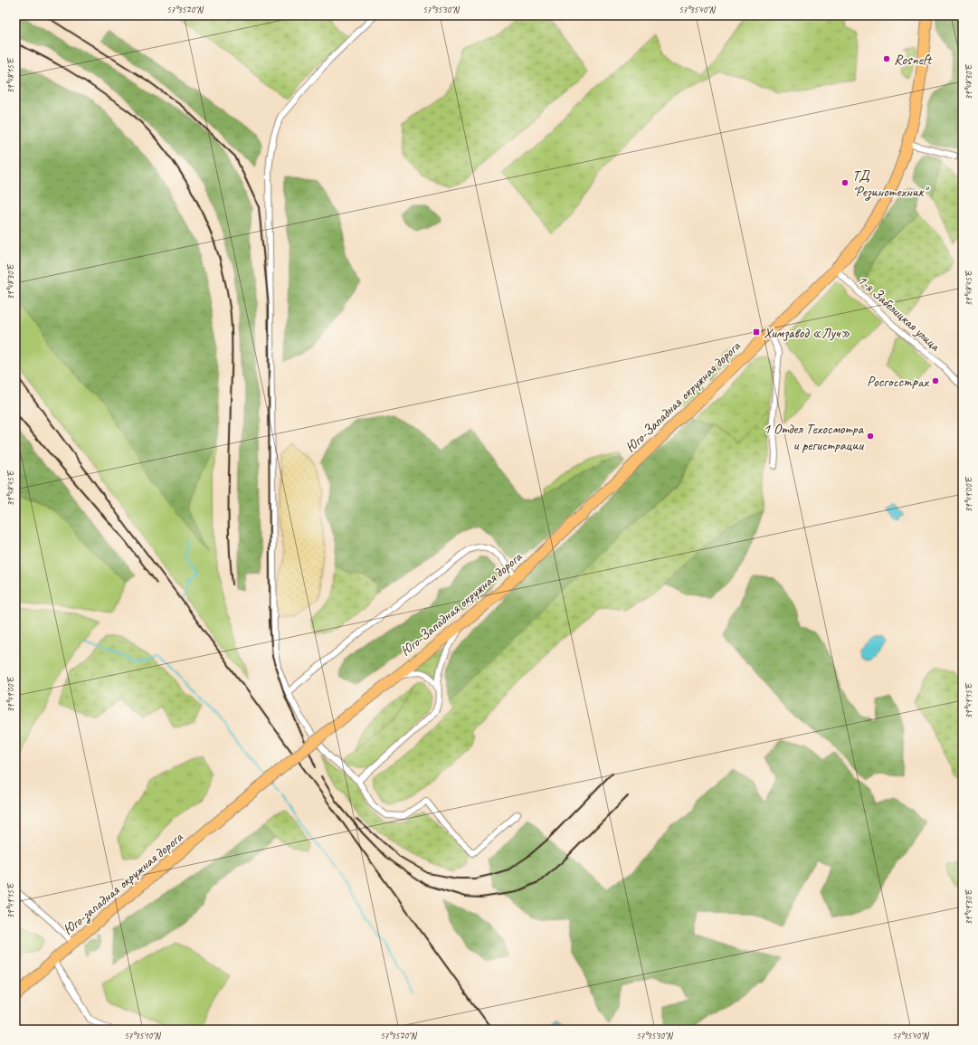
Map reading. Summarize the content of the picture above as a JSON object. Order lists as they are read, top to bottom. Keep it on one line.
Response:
{"streets":{"highway":["Юго-Западная окружная дорога","Юго-западная окружная дорога"],"street":["1-я Забелицкая улица"]},"crossings":[["1-я Забелицкая улица","Юго-Западная окружная дорога"],["Юго-Западная окружная дорога","Юго-западная окружная дорога"]],"places":{"other":["Rosneft","ТД \"Резинотехник\"","Росгосстрах","1 Отдел Техосмотра и регистрации"],"transit":["Химзавод «Луч»"]},"coordinates":["57°35'20\"N","57°35'30\"N","57°35'40\"N","39°48'15\"E","39°48'30\"E","39°48'45\"E","39°49'00\"E","39°49'15\"E","39°49'30\"E","57°35'10\"N"]}
